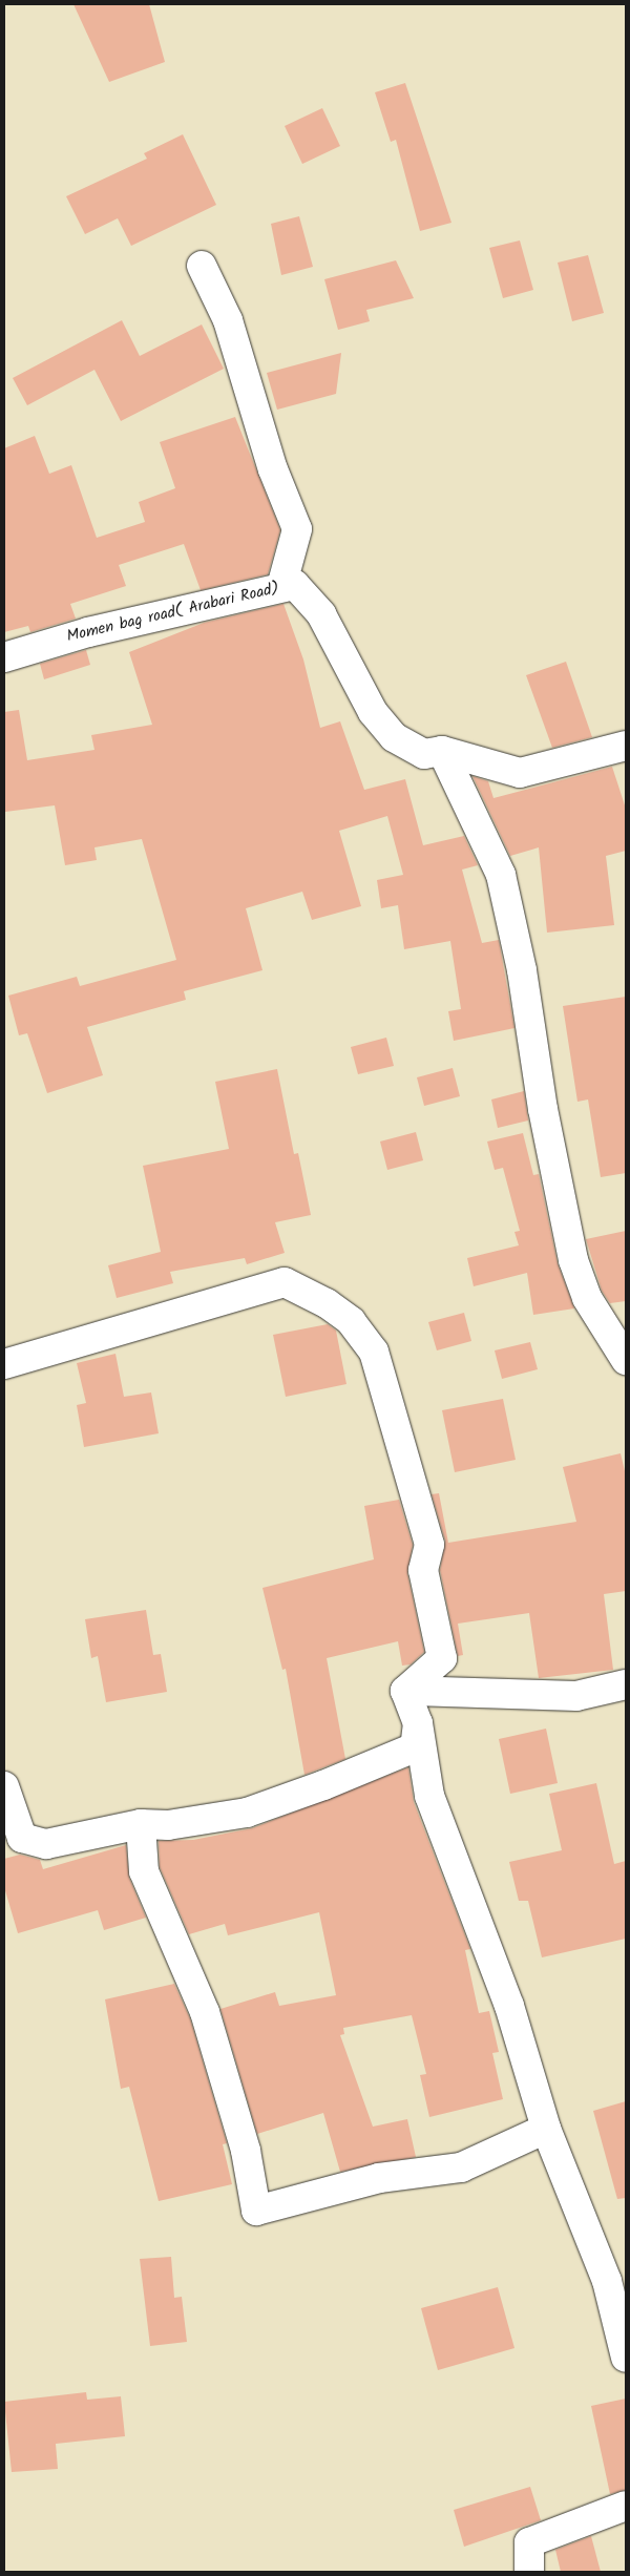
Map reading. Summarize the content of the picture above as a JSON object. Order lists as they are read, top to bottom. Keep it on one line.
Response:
{"streets":{"street":["Momen bag road( Arabari Road)"]}}
